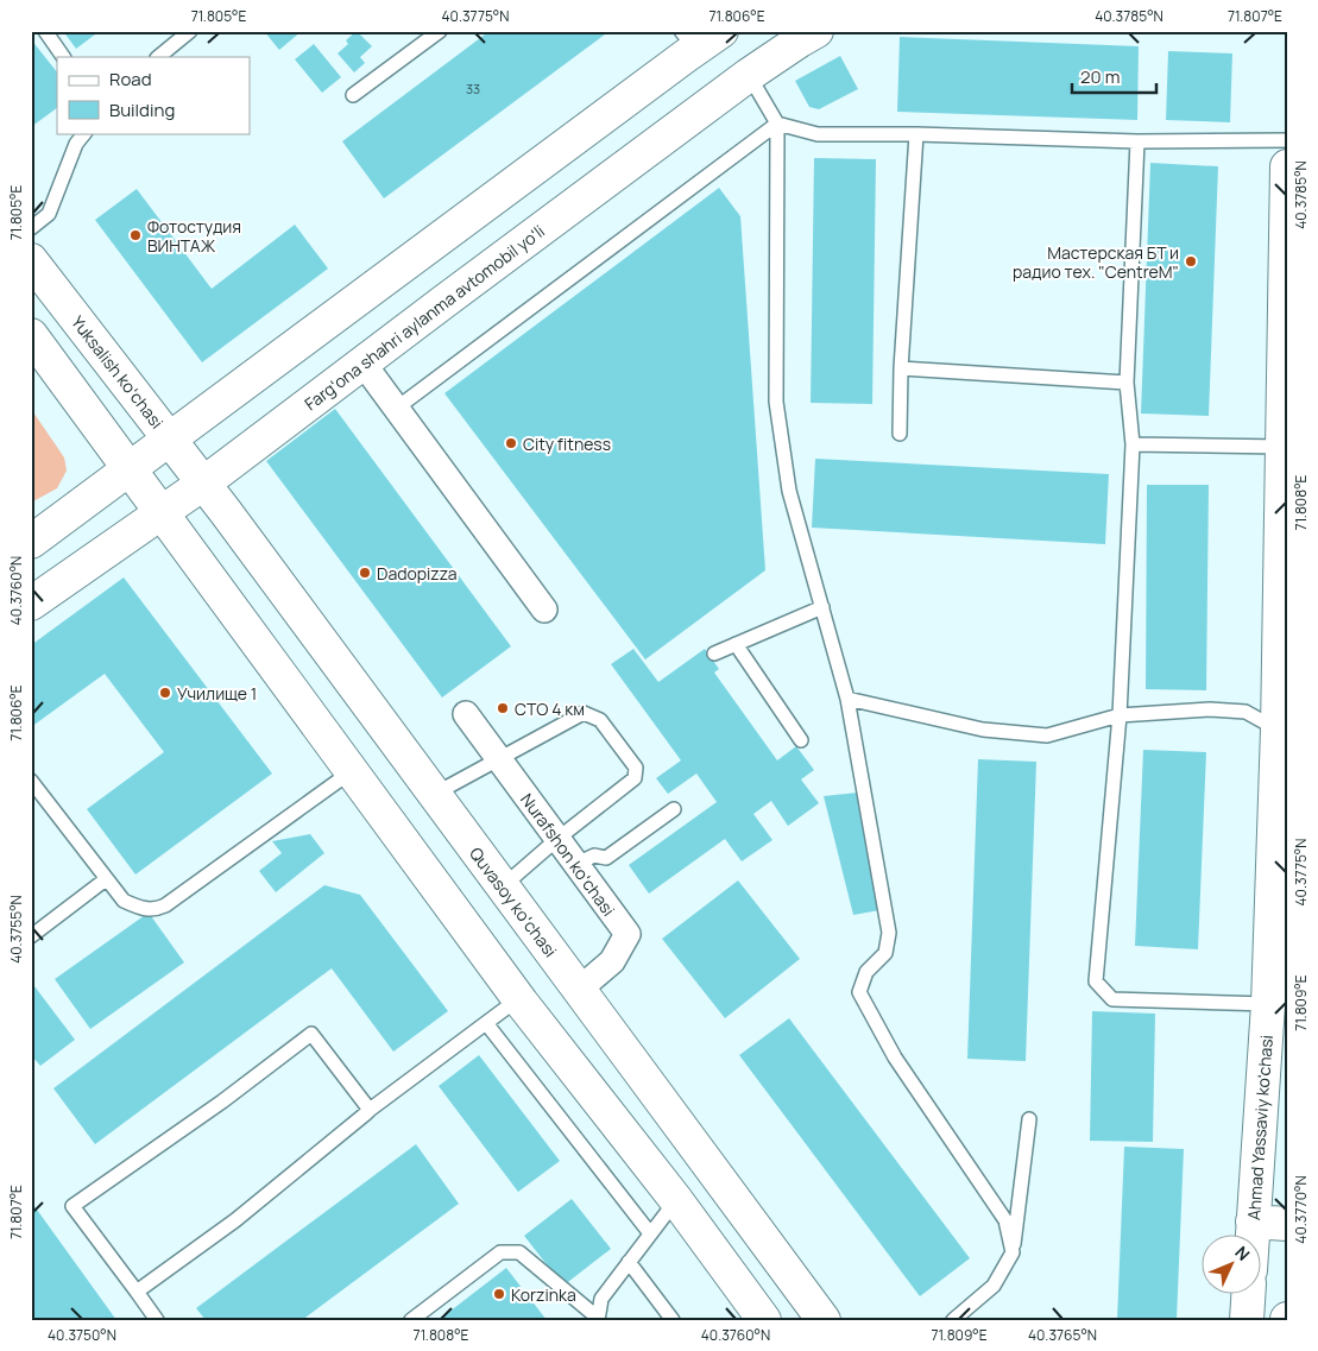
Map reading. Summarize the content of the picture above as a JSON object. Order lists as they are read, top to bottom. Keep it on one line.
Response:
{"streets":{"main road":["Fargʻona shahri aylanma avtomobil yoʻli","Yuksalish koʻchasi","Quvasoy koʻchasi","Ahmad Yassaviy ko'chasi"],"street":["Nurafshon koʻchasi"]},"crossings":[["Fargʻona shahri aylanma avtomobil yoʻli","Yuksalish koʻchasi"],["Fargʻona shahri aylanma avtomobil yoʻli","Quvasoy koʻchasi"],["Yuksalish koʻchasi","Quvasoy koʻchasi"],["Nurafshon koʻchasi","Quvasoy koʻchasi"]],"places":["Фотостудия ВИНТАЖ","Мастерская БТ и радио тех. \"CentreM\"","City fitness","Dadopizza","Училище 1","СТО 4 км","Korzinka"],"house_numbers":["33"],"legend":["Road","Building"],"scale_bar":"20 m","north":"top right","coordinates":["71.805°E","40.3775°N","71.806°E","40.3785°N","71.807°E","71.808°E","40.3760°N","40.3755°N","71.809°E","40.3770°N","40.3750°N","40.3765°N"]}
